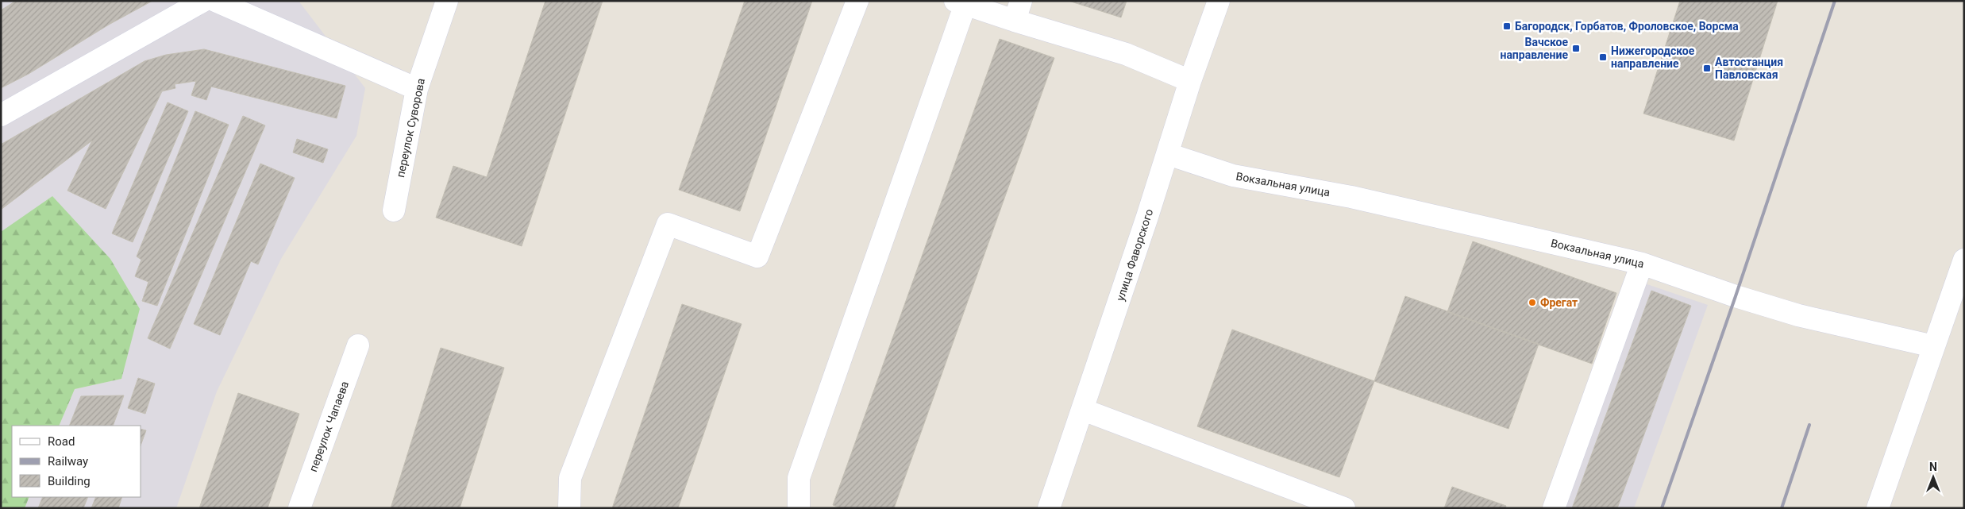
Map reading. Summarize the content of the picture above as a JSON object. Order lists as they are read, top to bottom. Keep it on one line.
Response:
{"streets":{"street":["переулок Суворова","Вокзальная улица","улица Фаворского","переулок Чапаева"]},"crossings":[["Вокзальная улица","улица Фаворского"]],"places":{"transit":["Багородск, Горбатов, Фроловское, Ворсма","Вачское направление","Нижегородское направление","Автостанция Павловская"],"other":["Фрегат"]},"legend":["Road","Railway","Building"],"north":"top"}
